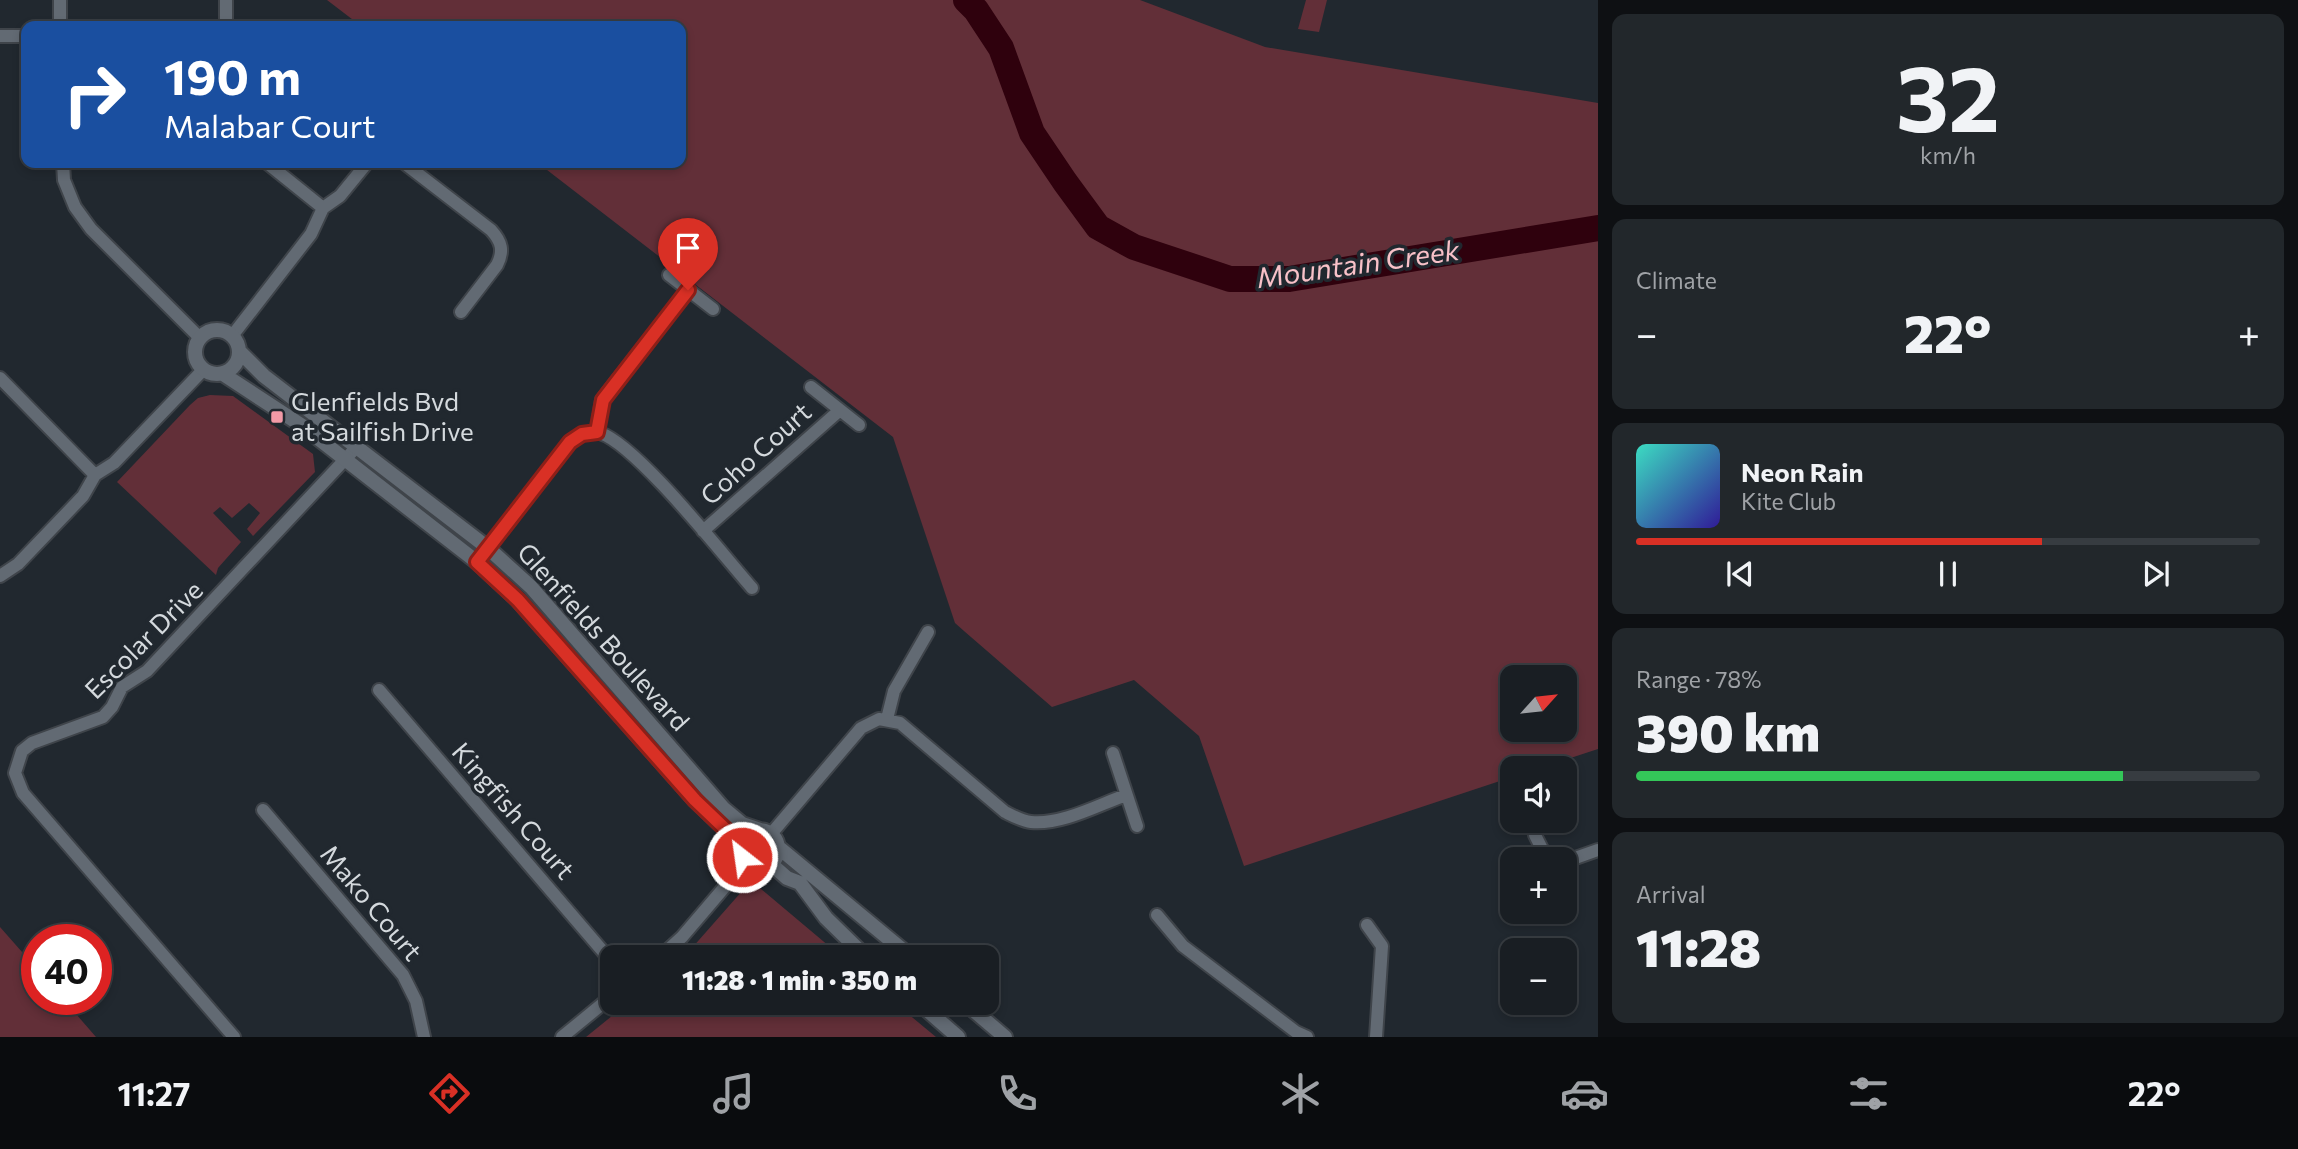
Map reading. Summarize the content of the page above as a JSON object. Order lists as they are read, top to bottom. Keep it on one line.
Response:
{"streets":{"street":["Coho Court","Glenfields Boulevard","Escolar Drive","Kingfish Court","Mako Court"]},"crossings":[["Glenfields Boulevard","Escolar Drive"]],"water":["Mountain Creek"],"places":{"transit":["Glenfields Bvd at Sailfish Drive"]},"north":"top right","page":{"tile":[["32","km/h"],"Climate",["Range · 78%","390 km"],["Arrival","11:28"]],"turn":["190 m","Malabar Court"],"heat":["−","22°","+"],"song":["Neon Rain","Kite Club"],"map_buttons":["+","−"],"limit":"40","trip":"11:28 · 1 min · 350 m","tabs":["11:27","22°"]}}
